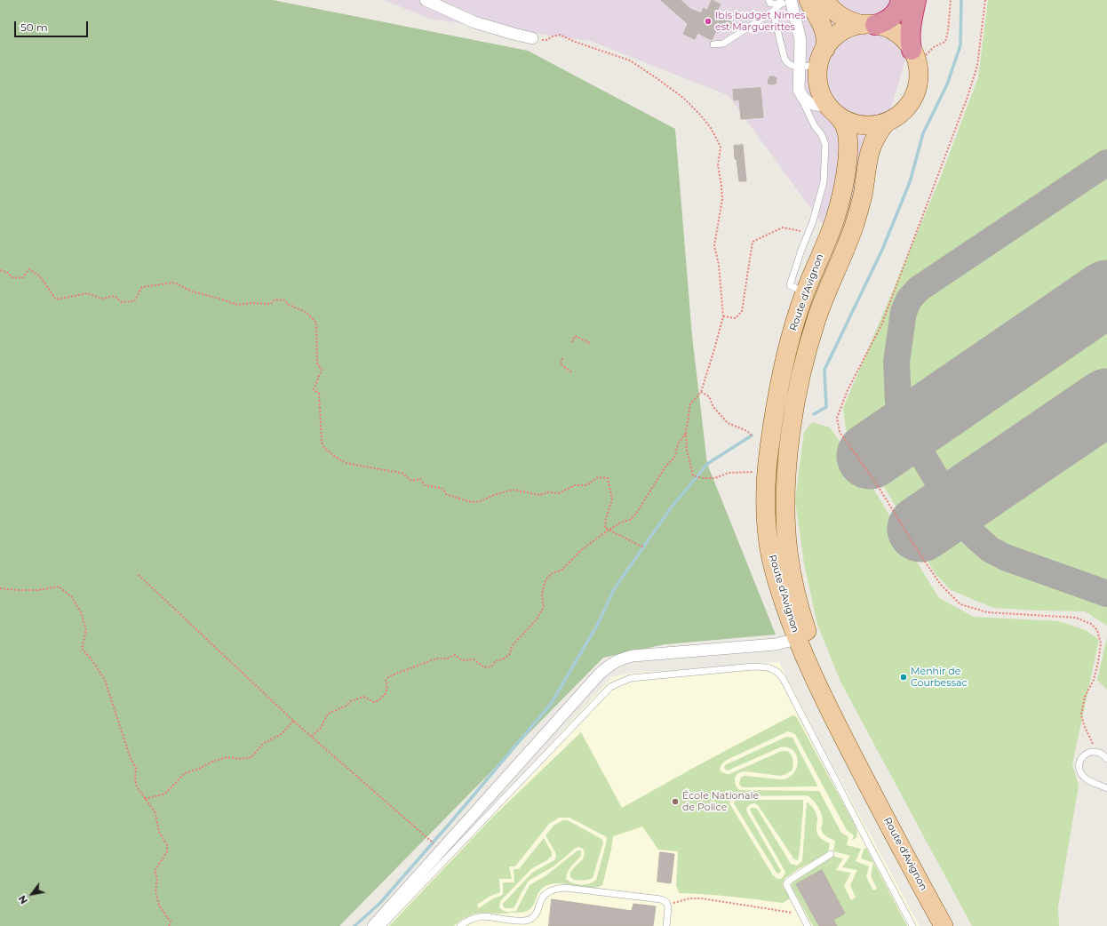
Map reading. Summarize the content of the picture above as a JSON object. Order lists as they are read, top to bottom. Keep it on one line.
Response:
{"streets":{"main road":["Route d'Avignon"]},"places":["Ibis budget Nimes est Marguerittes","Menhir de Courbessac","École Nationale de Police"],"scale_bar":"50 m","north":"bottom left"}
